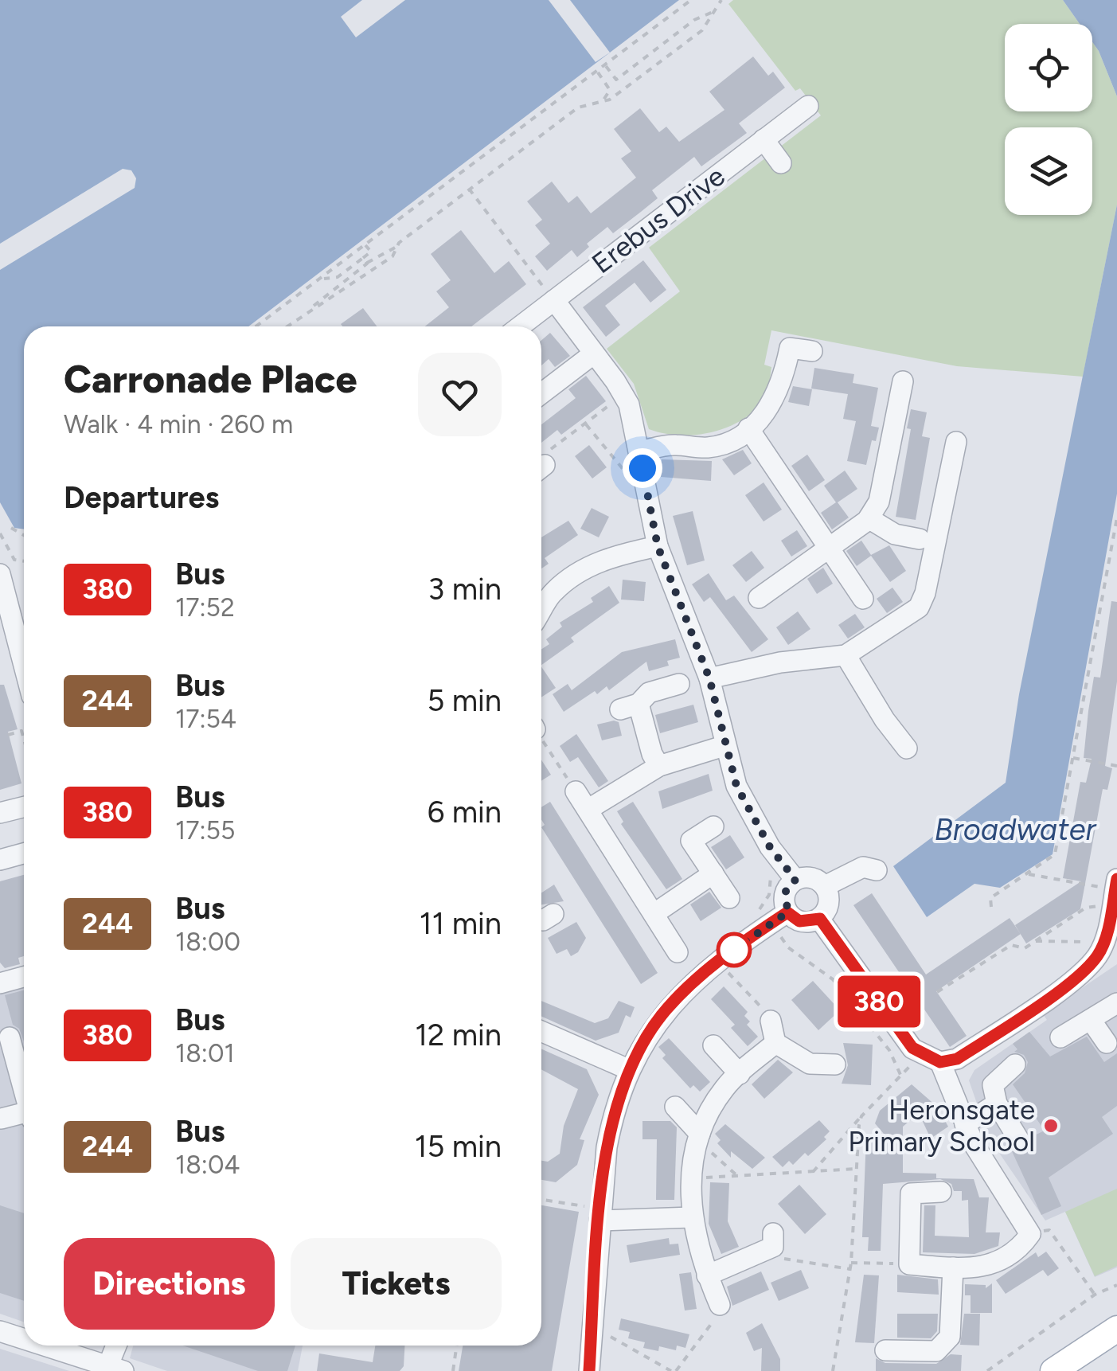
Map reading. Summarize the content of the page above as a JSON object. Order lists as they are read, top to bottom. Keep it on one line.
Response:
{"streets":{"street":["Erebus Drive"]},"water":["Broadwater"],"places":["Heronsgate Primary School"],"lines":["bus line 380"],"page":{"on_map":"380","heading":[["Carronade Place","Walk · 4 min · 260 m"],"Departures"],"list":[{"mark":"380","name":"Bus","note":"17:52","value":"3 min"},{"mark":"244","name":"Bus","note":"17:54","value":"5 min"},{"mark":"380","name":"Bus","note":"17:55","value":"6 min"},{"mark":"244","name":"Bus","note":"18:00","value":"11 min"},{"mark":"380","name":"Bus","note":"18:01","value":"12 min"},{"mark":"244","name":"Bus","note":"18:04","value":"15 min"}],"buttons":["Directions","Tickets"]}}
